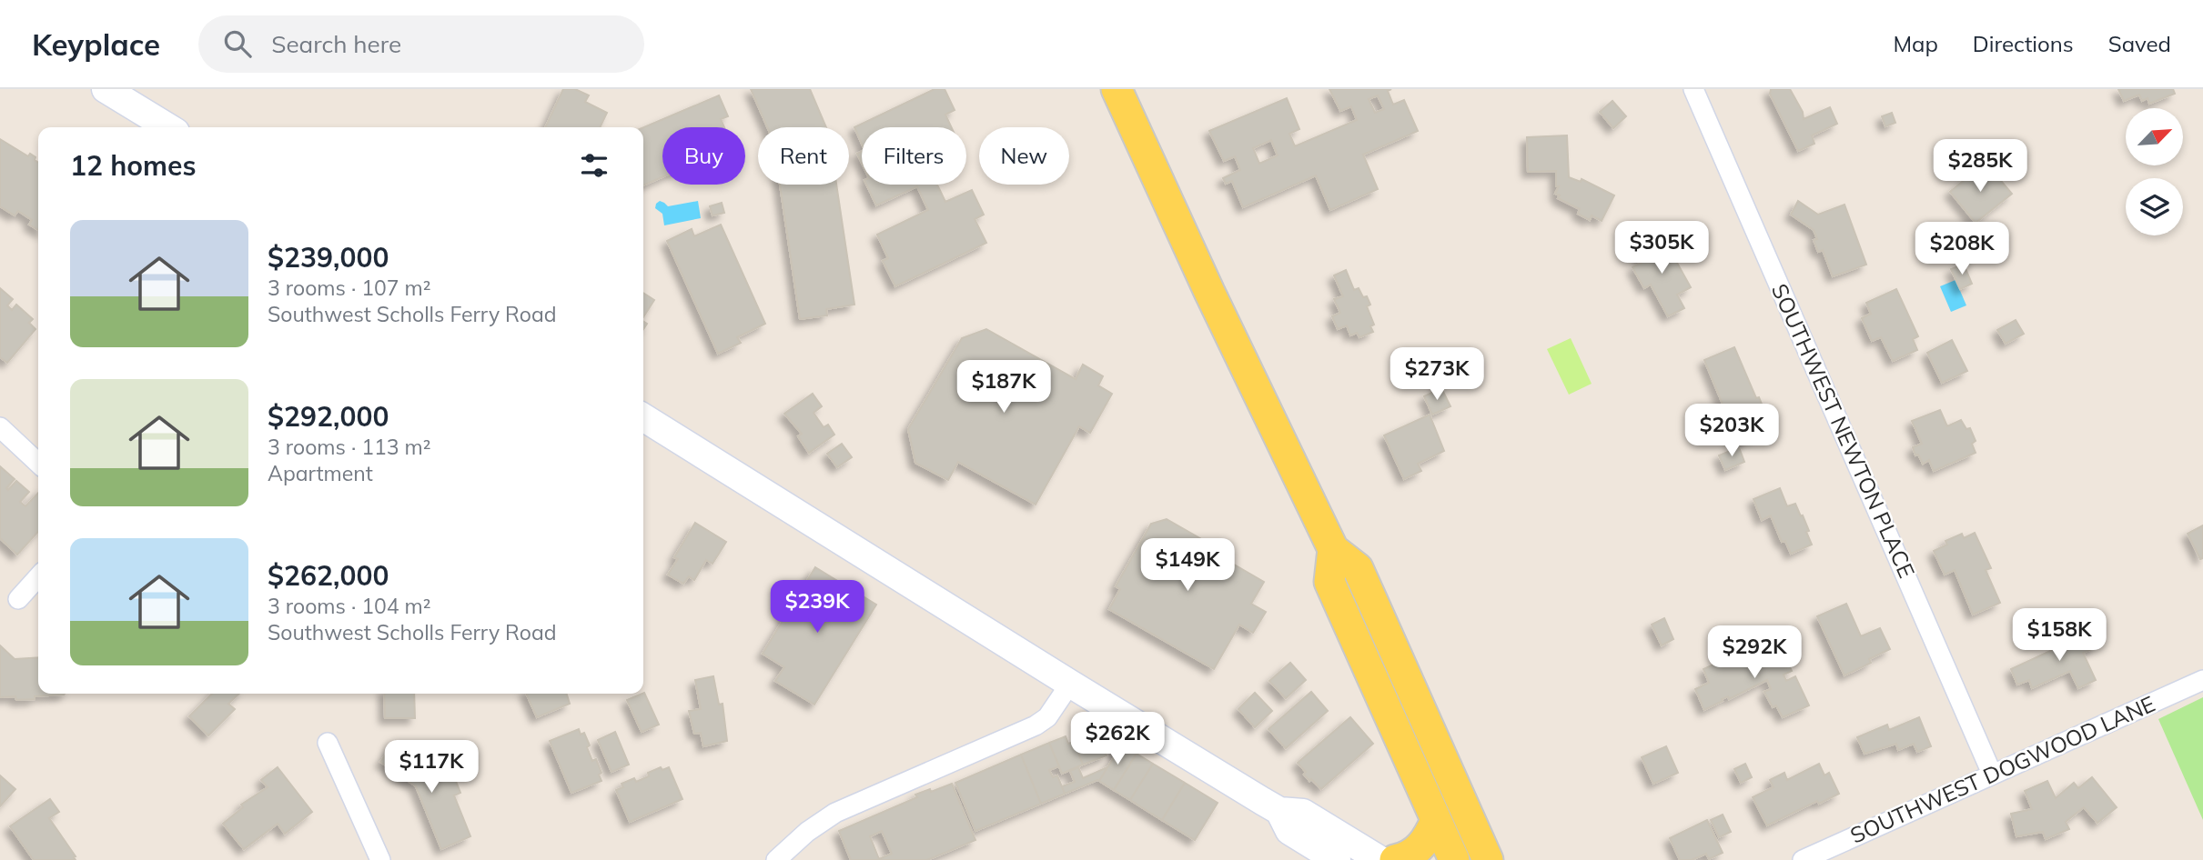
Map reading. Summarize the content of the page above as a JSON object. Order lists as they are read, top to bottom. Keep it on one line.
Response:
{"streets":{"street":["SOUTHWEST NEWTON PLACE","SOUTHWEST DOGWOOD LANE"]},"crossings":[["SOUTHWEST NEWTON PLACE","SOUTHWEST DOGWOOD LANE"]],"north":"top right","page":{"header":"Keyplace","search":"Search here","nav":["Map","Directions","Saved"],"chip":["Buy","Rent","Filters","New"],"heading":"12 homes","price":["$285K","$305K","$208K","$273K","$187K","$203K","$149K","$239K","$158K","$292K","$262K","$117K"],"list":[{"name":"$239,000","note":"3 rooms · 107 m² · Southwest Scholls Ferry Road"},{"name":"$292,000","note":"3 rooms · 113 m² · Apartment"},{"name":"$262,000","note":"3 rooms · 104 m² · Southwest Scholls Ferry Road"}]}}
